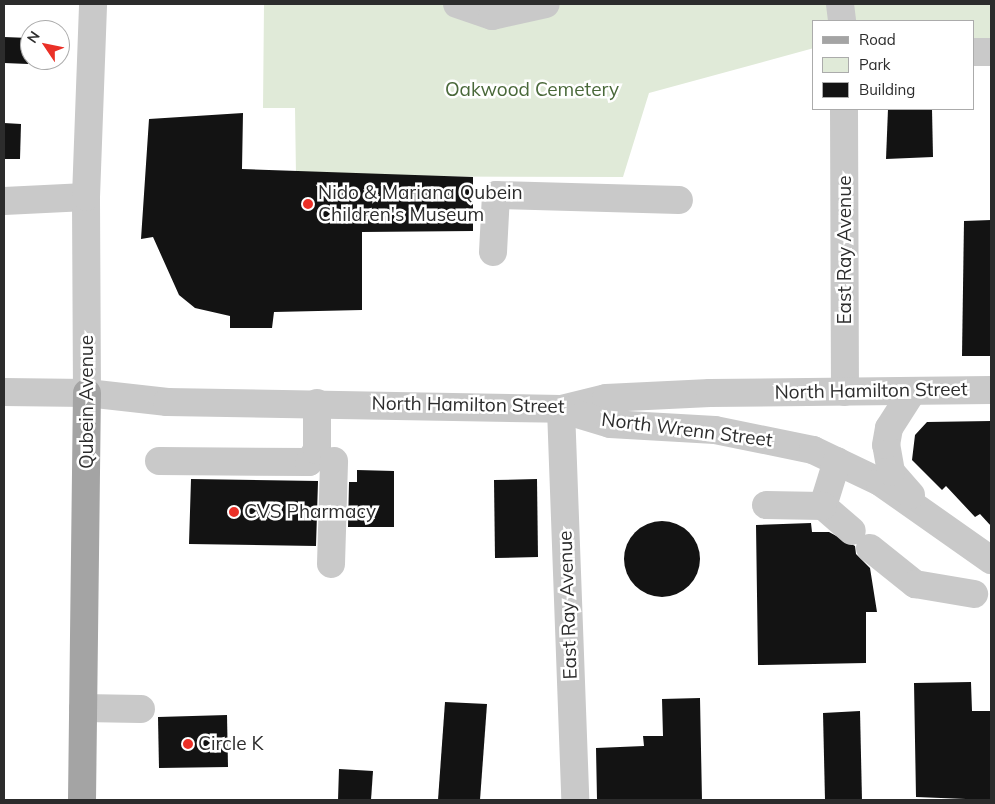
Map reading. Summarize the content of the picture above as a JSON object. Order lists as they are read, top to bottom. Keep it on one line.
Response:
{"streets":{"main road":["Qubein Avenue"],"street":["East Ray Avenue","North Hamilton Street","North Wrenn Street"]},"crossings":[["East Ray Avenue","North Hamilton Street"],["East Ray Avenue","North Wrenn Street"],["North Hamilton Street","Qubein Avenue"],["North Hamilton Street","North Wrenn Street"]],"parks":["Oakwood Cemetery"],"places":["Nido & Mariana Qubein Children's Museum","CVS Pharmacy","Circle K"],"legend":["Road","Park","Building"],"north":"top left"}
